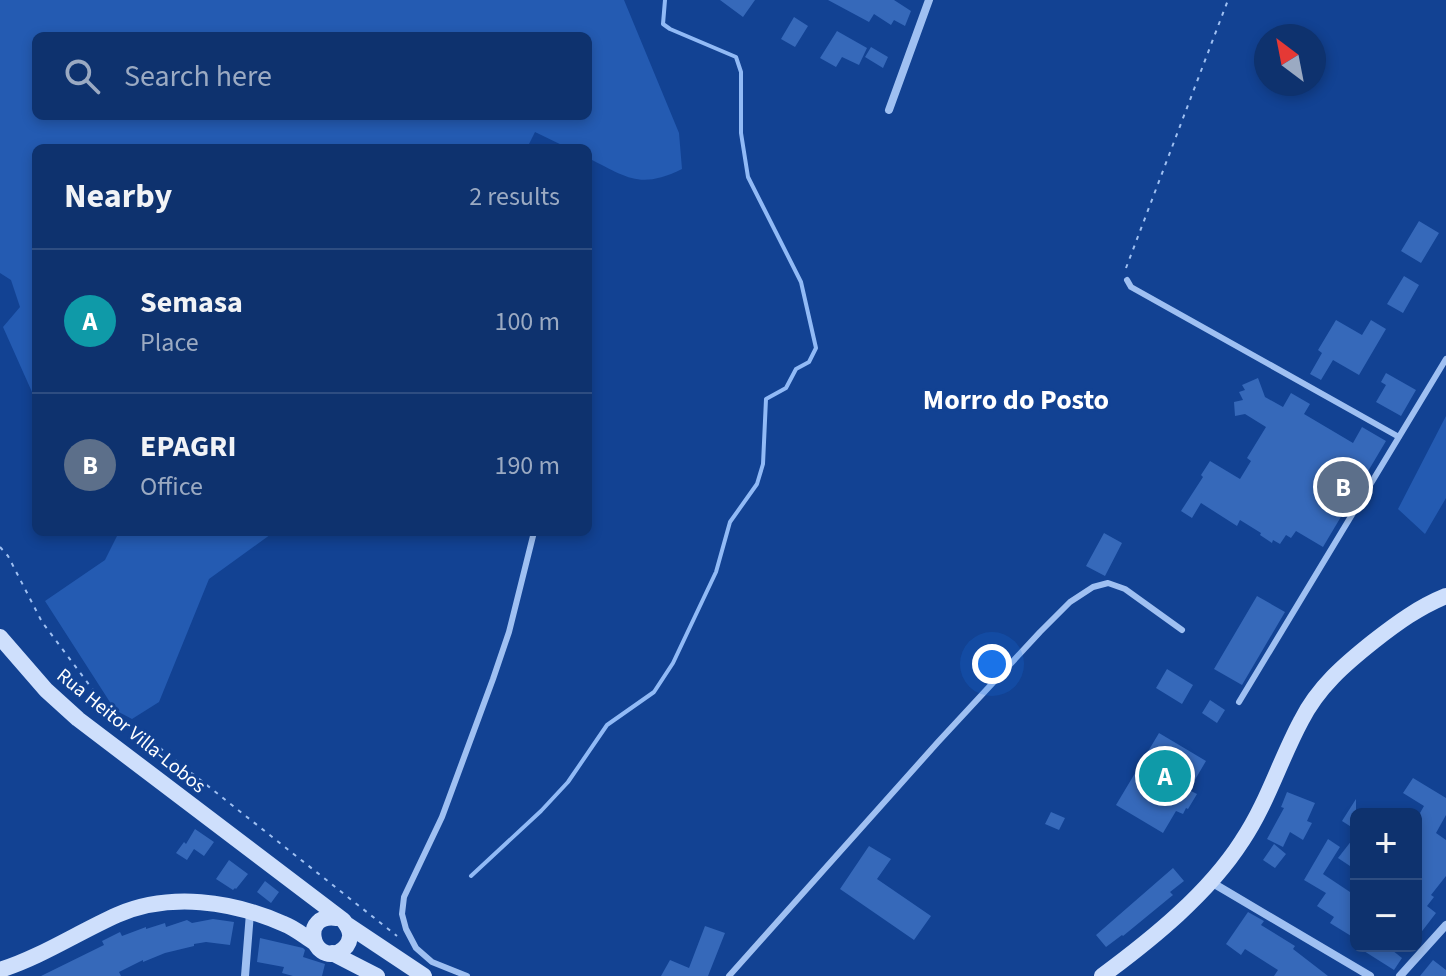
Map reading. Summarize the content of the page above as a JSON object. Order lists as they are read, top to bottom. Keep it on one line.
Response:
{"streets":{"street":["Rua Heitor Villa-Lobos"]},"districts":["Morro do Posto"],"north":"top left","page":{"search":"Search here","heading":["Nearby","2 results"],"list":[{"mark":"A","name":"Semasa","note":"Place","value":"100 m"},{"mark":"B","name":"EPAGRI","note":"Office","value":"190 m"}],"pins":["B","A"],"map_buttons":["+","−"]}}
